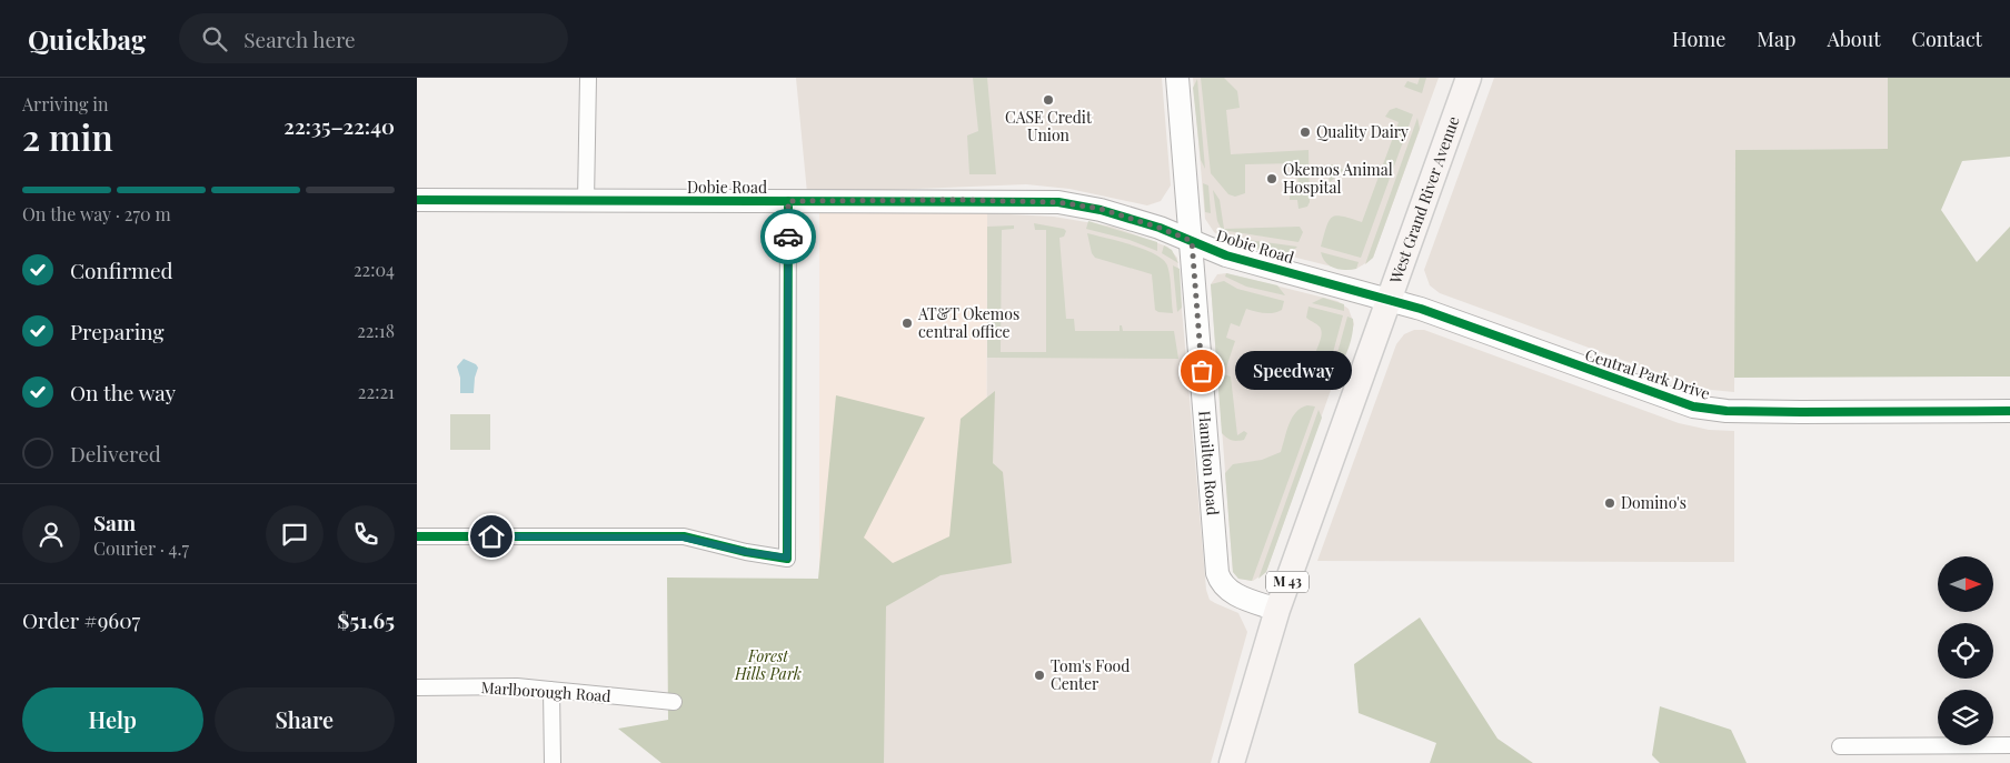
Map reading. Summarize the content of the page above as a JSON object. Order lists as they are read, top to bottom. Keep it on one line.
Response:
{"streets":{"main road":["West Grand River Avenue","M 43"],"street":["Dobie Road","Central Park Drive","Hamilton Road","Marlborough Road"]},"crossings":[["Dobie Road","West Grand River Avenue"],["Dobie Road","Central Park Drive"],["Dobie Road","Hamilton Road"],["West Grand River Avenue","Central Park Drive"],["West Grand River Avenue","Hamilton Road"]],"parks":["Forest Hills Park"],"places":["CASE Credit Union","Quality Dairy","Okemos Animal Hospital","AT&T Okemos central office","Speedway","Domino's","Tom's Food Center"],"north":"right","page":{"header":"Quickbag","search":"Search here","nav":["Home","Map","About","Contact"],"heading":["2 min","Arriving in","22:35–22:40"],"panel":["Sam","Courier · 4.7","Order #9607","$51.65"],"bar":"On the way · 270 m","list":[["Confirmed","22:04"],["Preparing","22:18"],["On the way","22:21"],"Delivered"],"bubble":"Speedway","buttons":["Help","Share"]}}
